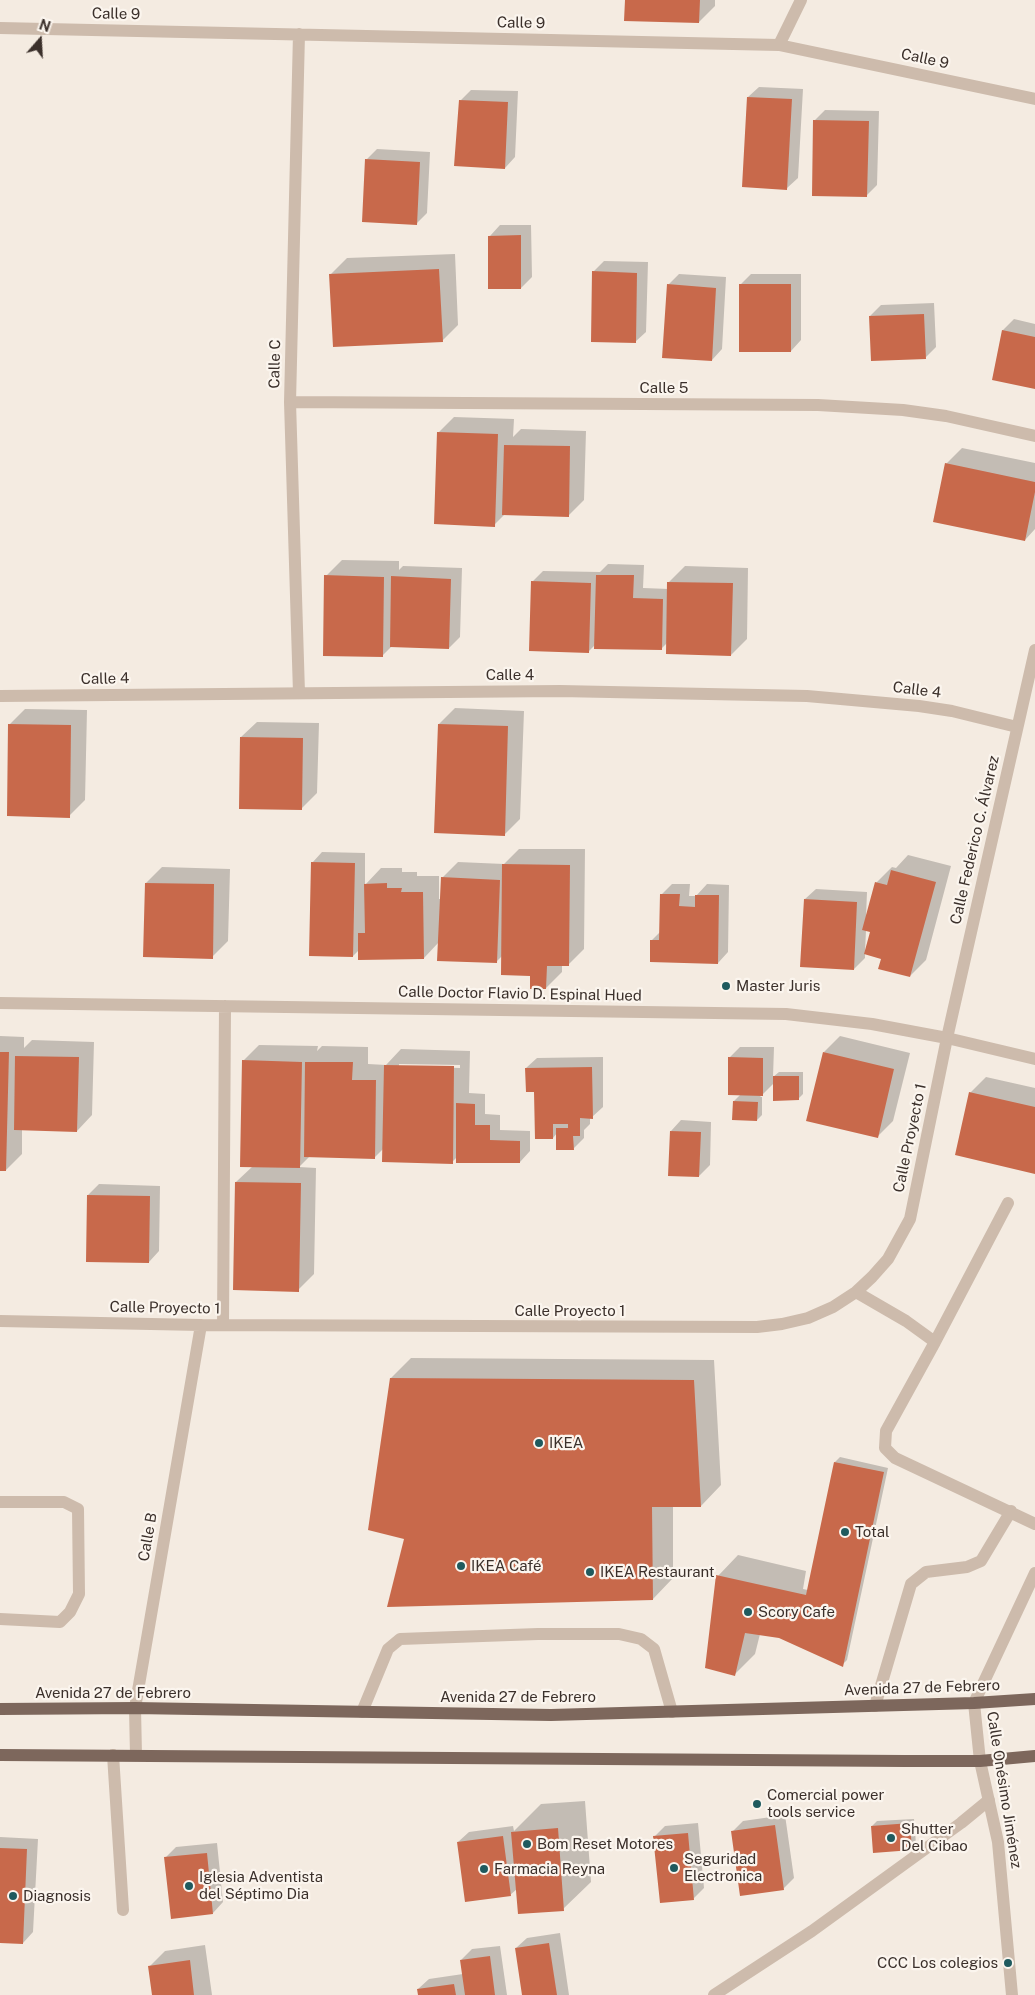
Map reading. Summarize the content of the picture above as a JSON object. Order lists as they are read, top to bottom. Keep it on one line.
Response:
{"streets":{"main road":["Avenida 27 de Febrero"],"street":["Calle 9","Calle C","Calle 5","Calle 4","Calle Federico C. Álvarez","Calle Doctor Flavio D. Espinal Hued","Calle Proyecto 1","Calle B","Calle Onésimo Jiménez"]},"crossings":[["Calle 9","Calle C"],["Calle C","Calle 5"],["Calle C","Calle 4"],["Calle 4","Calle Federico C. Álvarez"],["Calle Federico C. Álvarez","Calle Doctor Flavio D. Espinal Hued"],["Calle Federico C. Álvarez","Calle Proyecto 1"],["Calle Doctor Flavio D. Espinal Hued","Calle Proyecto 1"],["Calle Proyecto 1","Calle B"],["Calle B","Avenida 27 de Febrero"],["Avenida 27 de Febrero","Calle Onésimo Jiménez"]],"places":["Master Juris","IKEA","Total","IKEA Café","IKEA Restaurant","Scory Cafe","Comercial power tools service","Shutter Del Cibao","Bom Reset Motores","Seguridad Electronica","Farmacia Reyna","Iglesia Adventista del Séptimo Dia","Diagnosis","CCC Los colegios"],"north":"top"}
